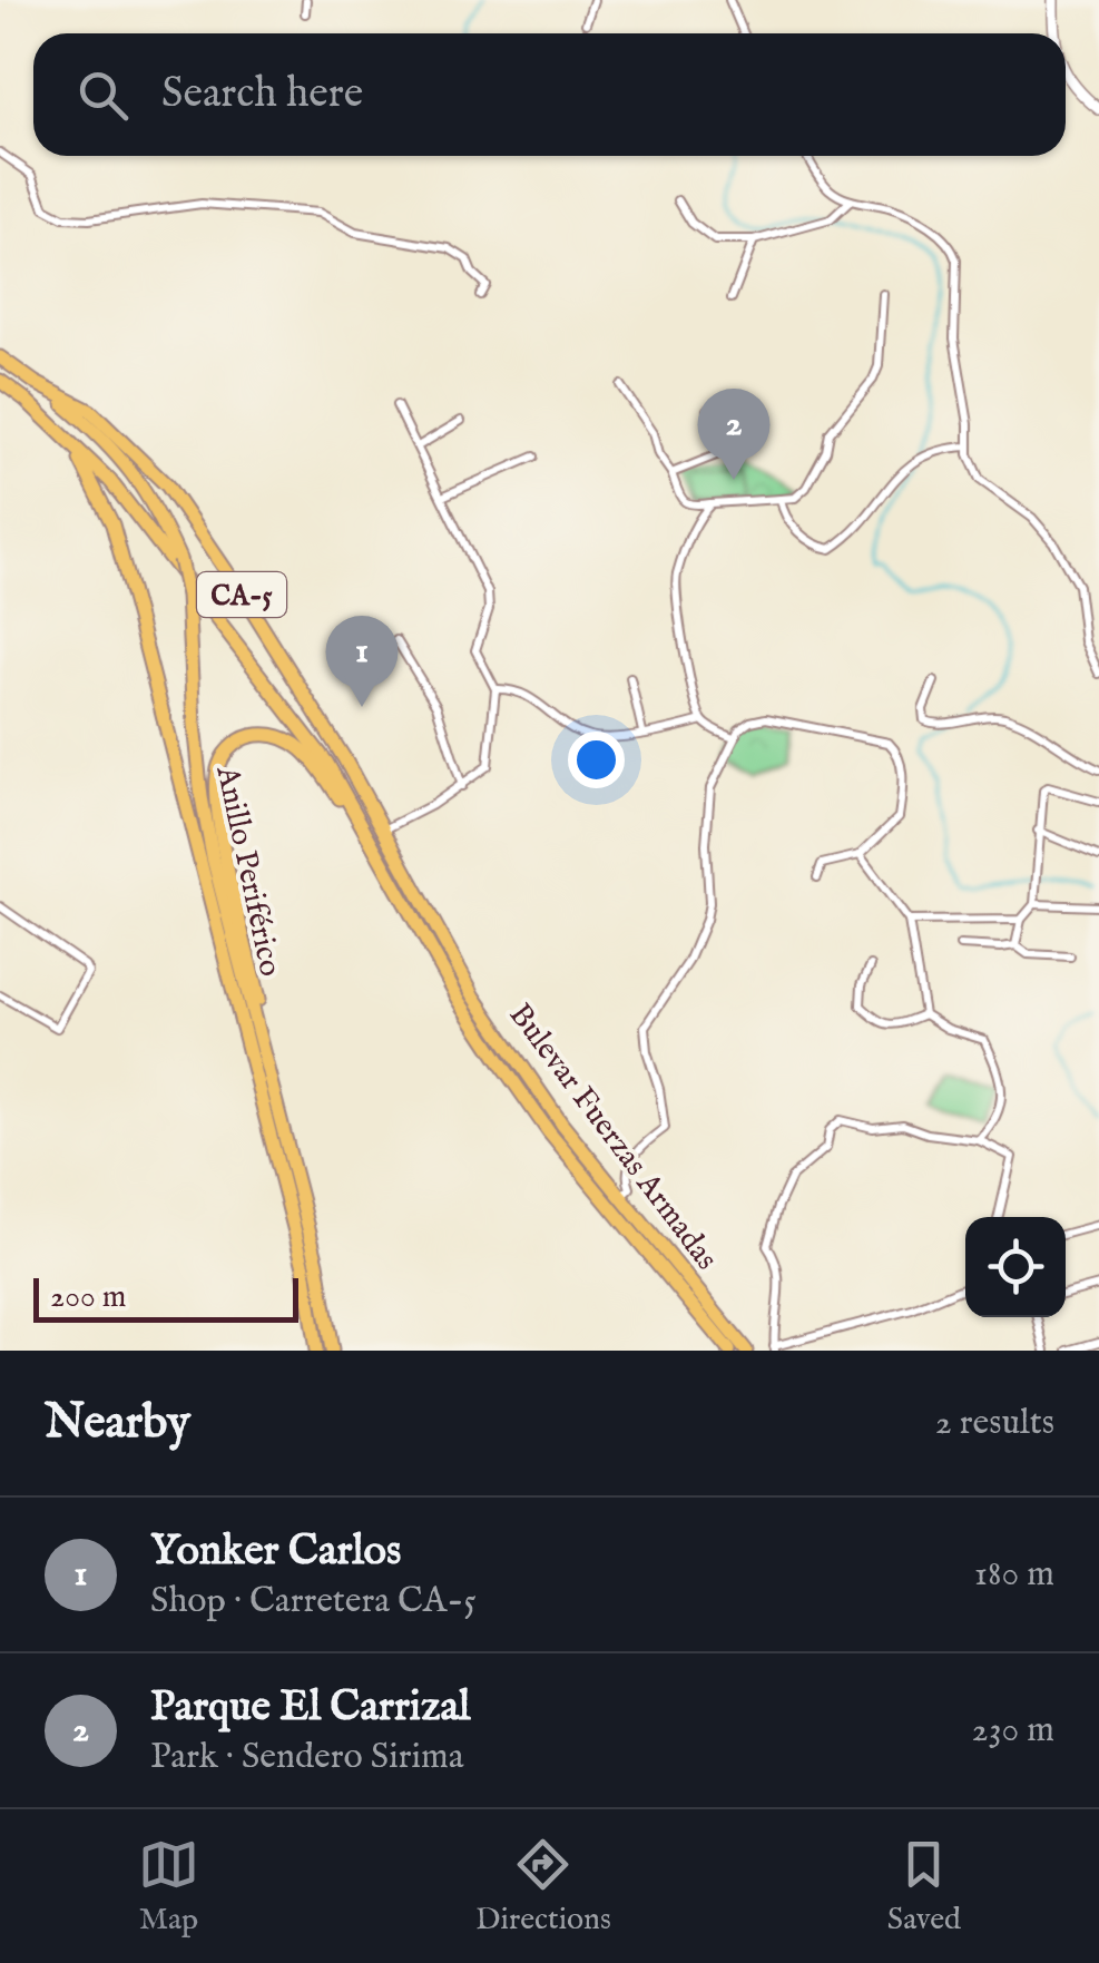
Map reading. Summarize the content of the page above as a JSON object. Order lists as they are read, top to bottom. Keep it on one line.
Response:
{"streets":{"highway":["CA-5","Anillo Periférico","Bulevar Fuerzas Armadas"]},"crossings":[["CA-5","Anillo Periférico"],["CA-5","Bulevar Fuerzas Armadas"]],"scale_bar":"200 m","page":{"search":"Search here","pins":["2","1"],"scale":"200 m","heading":["Nearby","2 results"],"list":[{"mark":"1","name":"Yonker Carlos","note":"Shop · Carretera CA-5","value":"180 m"},{"mark":"2","name":"Parque El Carrizal","note":"Park · Sendero Sirima","value":"230 m"}],"nav":["Map","Directions","Saved"]}}
